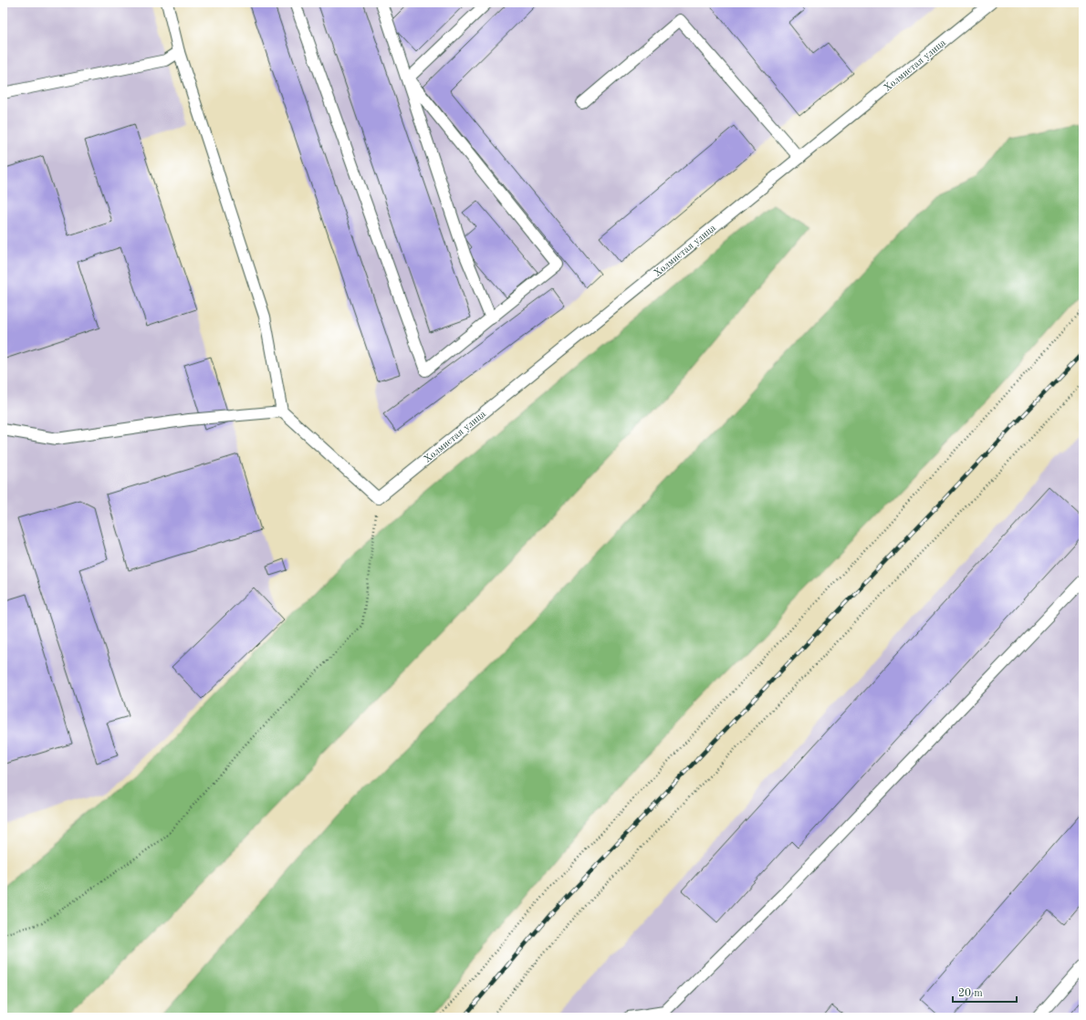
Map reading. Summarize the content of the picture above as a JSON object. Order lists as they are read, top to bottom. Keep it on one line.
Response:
{"streets":{"lane":["Холмистая улица"]},"scale_bar":"20 m"}
